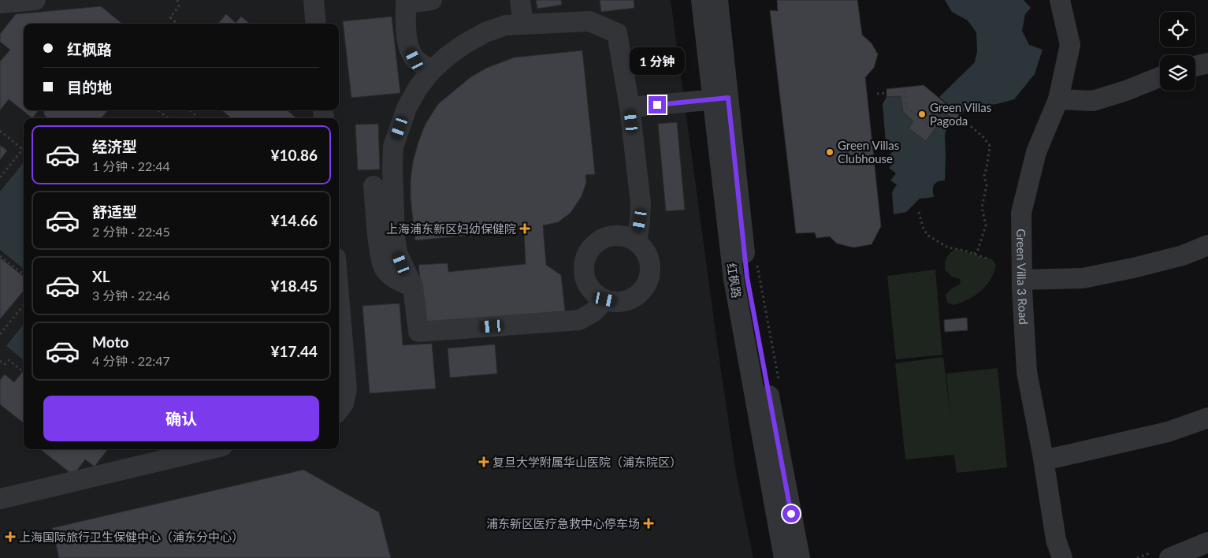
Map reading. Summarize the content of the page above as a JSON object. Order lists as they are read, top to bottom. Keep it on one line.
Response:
{"streets":{"street":["Green Villa 3 Road","红枫路"]},"places":{"other":["Green Villas Pagoda","Green Villas Clubhouse"],"health":["上海浦东新区妇幼保健院","复旦大学附属华山医院（浦东院区）","浦东新区医疗急救中心停车场","上海国际旅行卫生保健中心（浦东分中心）"]},"page":{"banner":["红枫路","目的地"],"bubble":"1 分钟","list":[{"name":"经济型","note":"1 分钟 · 22:44","value":"¥10.86"},{"name":"舒适型","note":"2 分钟 · 22:45","value":"¥14.66"},{"name":"XL","note":"3 分钟 · 22:46","value":"¥18.45"},{"name":"Moto","note":"4 分钟 · 22:47","value":"¥17.44"}],"buttons":"确认"}}
